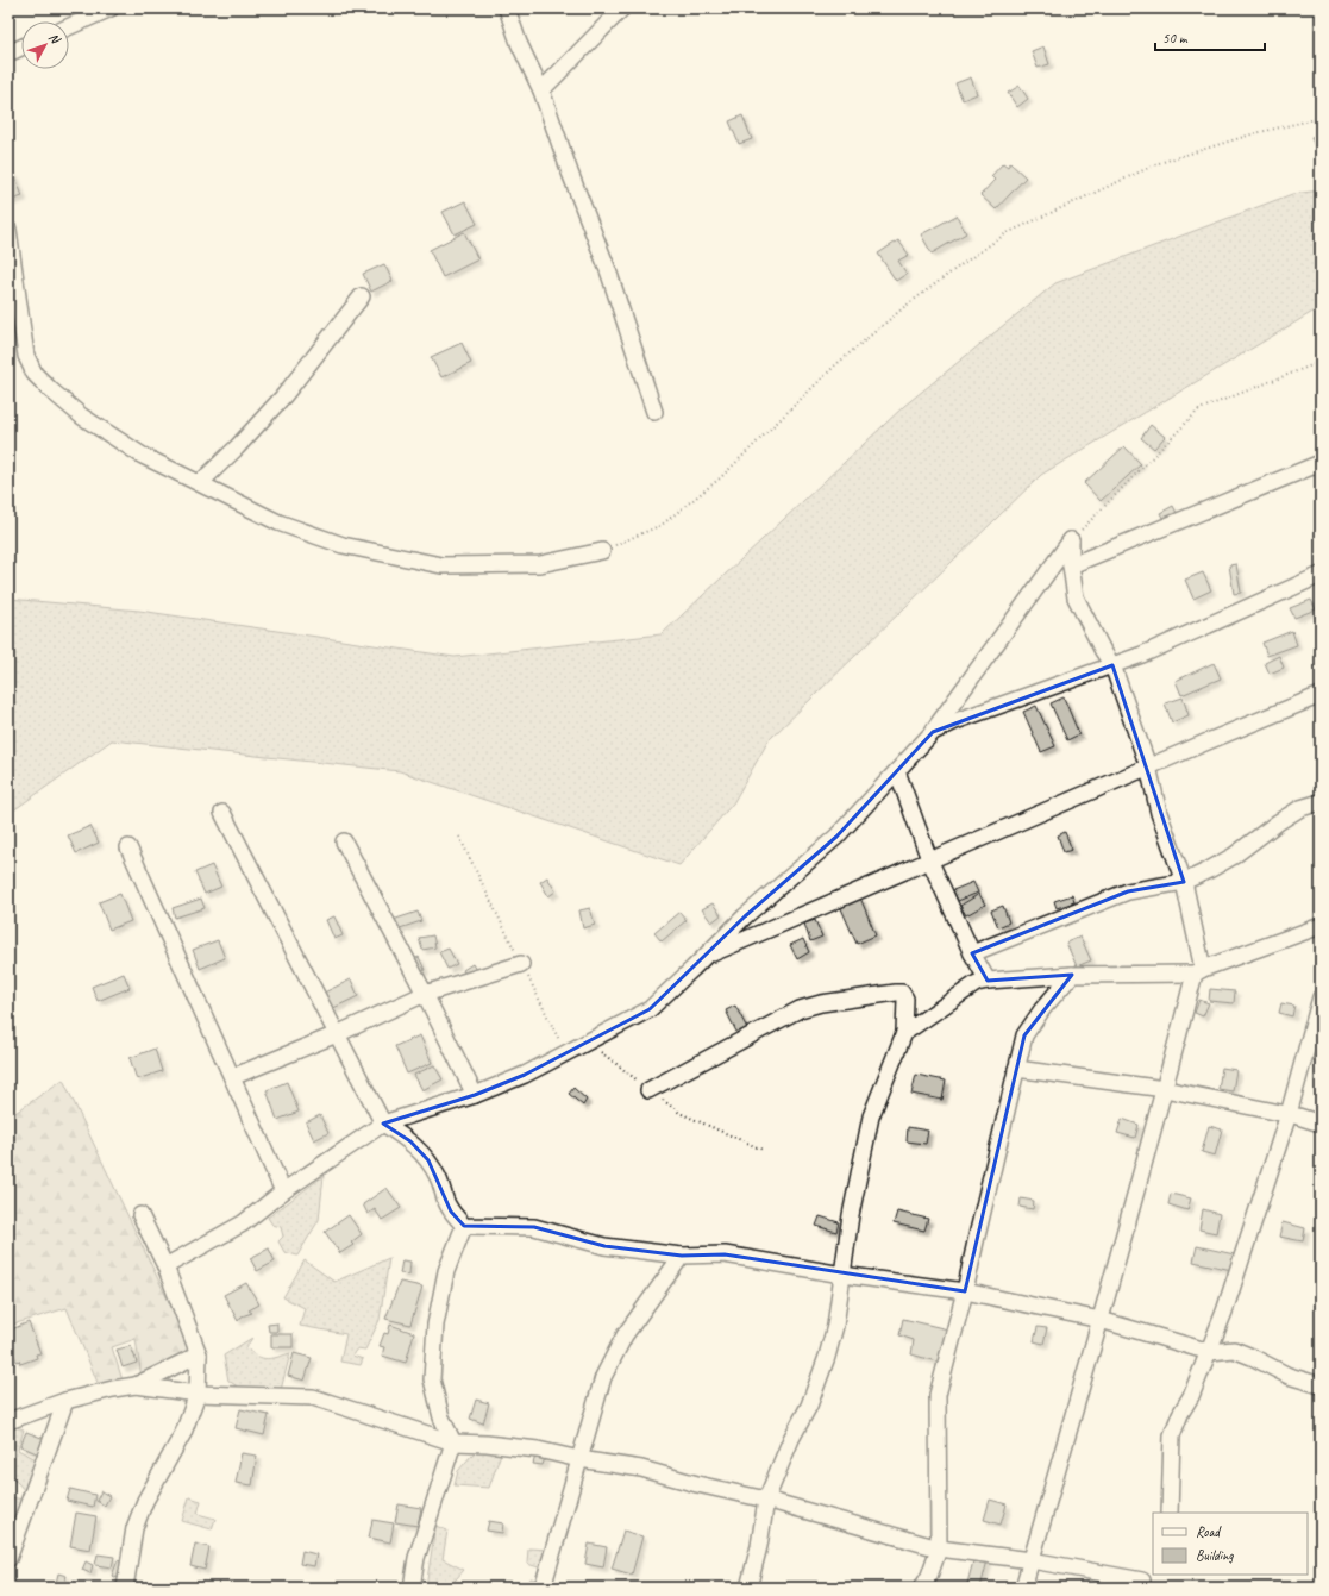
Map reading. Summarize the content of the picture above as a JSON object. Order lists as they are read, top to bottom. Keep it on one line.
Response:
{"legend":["Road","Building"],"scale_bar":"50 m","north":"top right"}
